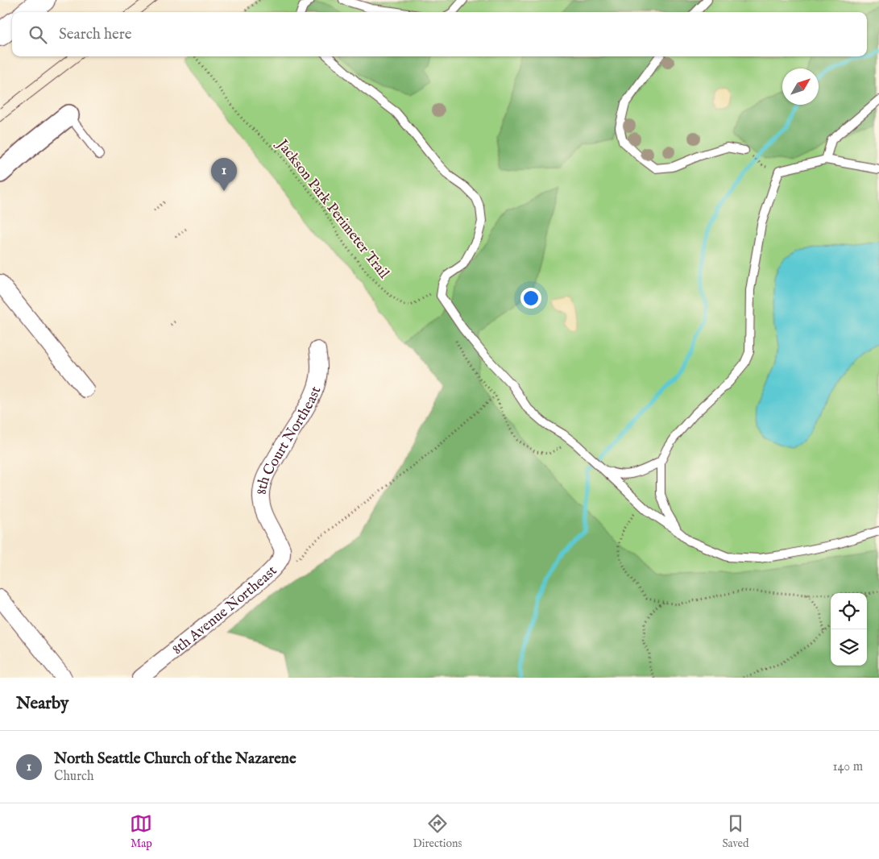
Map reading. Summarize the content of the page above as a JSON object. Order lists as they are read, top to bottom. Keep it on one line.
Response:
{"streets":{"street":["8th Court Northeast","8th Avenue Northeast"],"path":["Jackson Park Perimeter Trail"]},"crossings":[["8th Court Northeast","8th Avenue Northeast"]],"north":"top right","page":{"search":"Search here","pins":"1","heading":"Nearby","list":[{"mark":"1","name":"North Seattle Church of the Nazarene","note":"Church","value":"140 m"}],"nav":["Map","Directions","Saved"]}}
